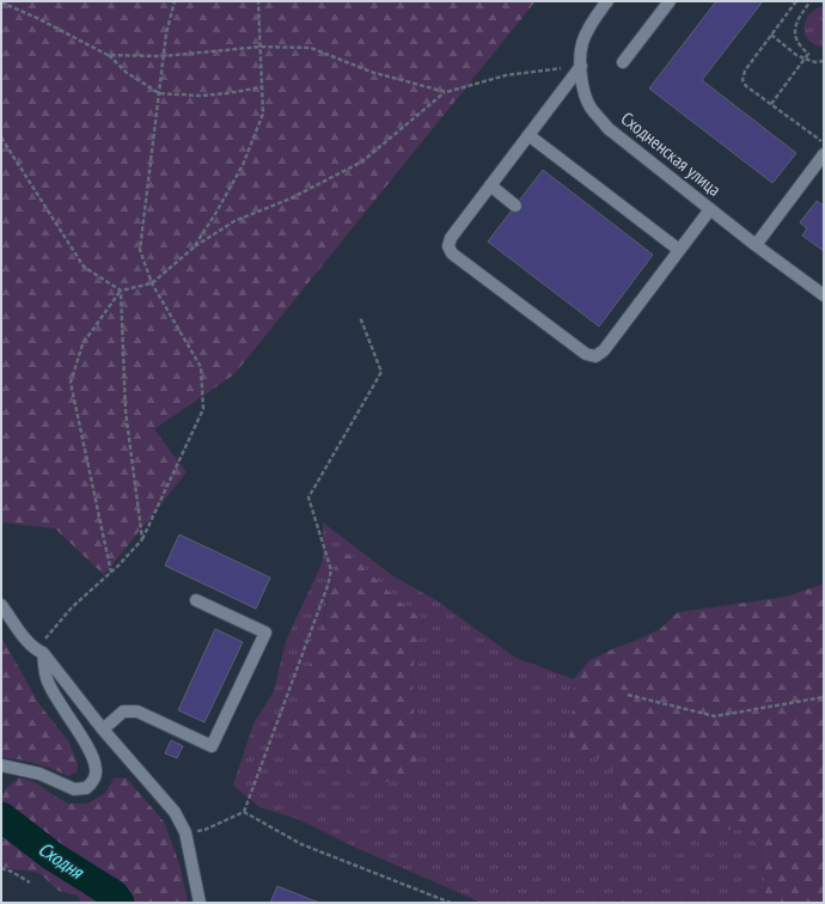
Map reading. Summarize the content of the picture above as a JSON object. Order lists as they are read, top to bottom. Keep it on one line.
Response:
{"streets":{"street":["Сходненская улица"]},"water":["Сходня"]}
